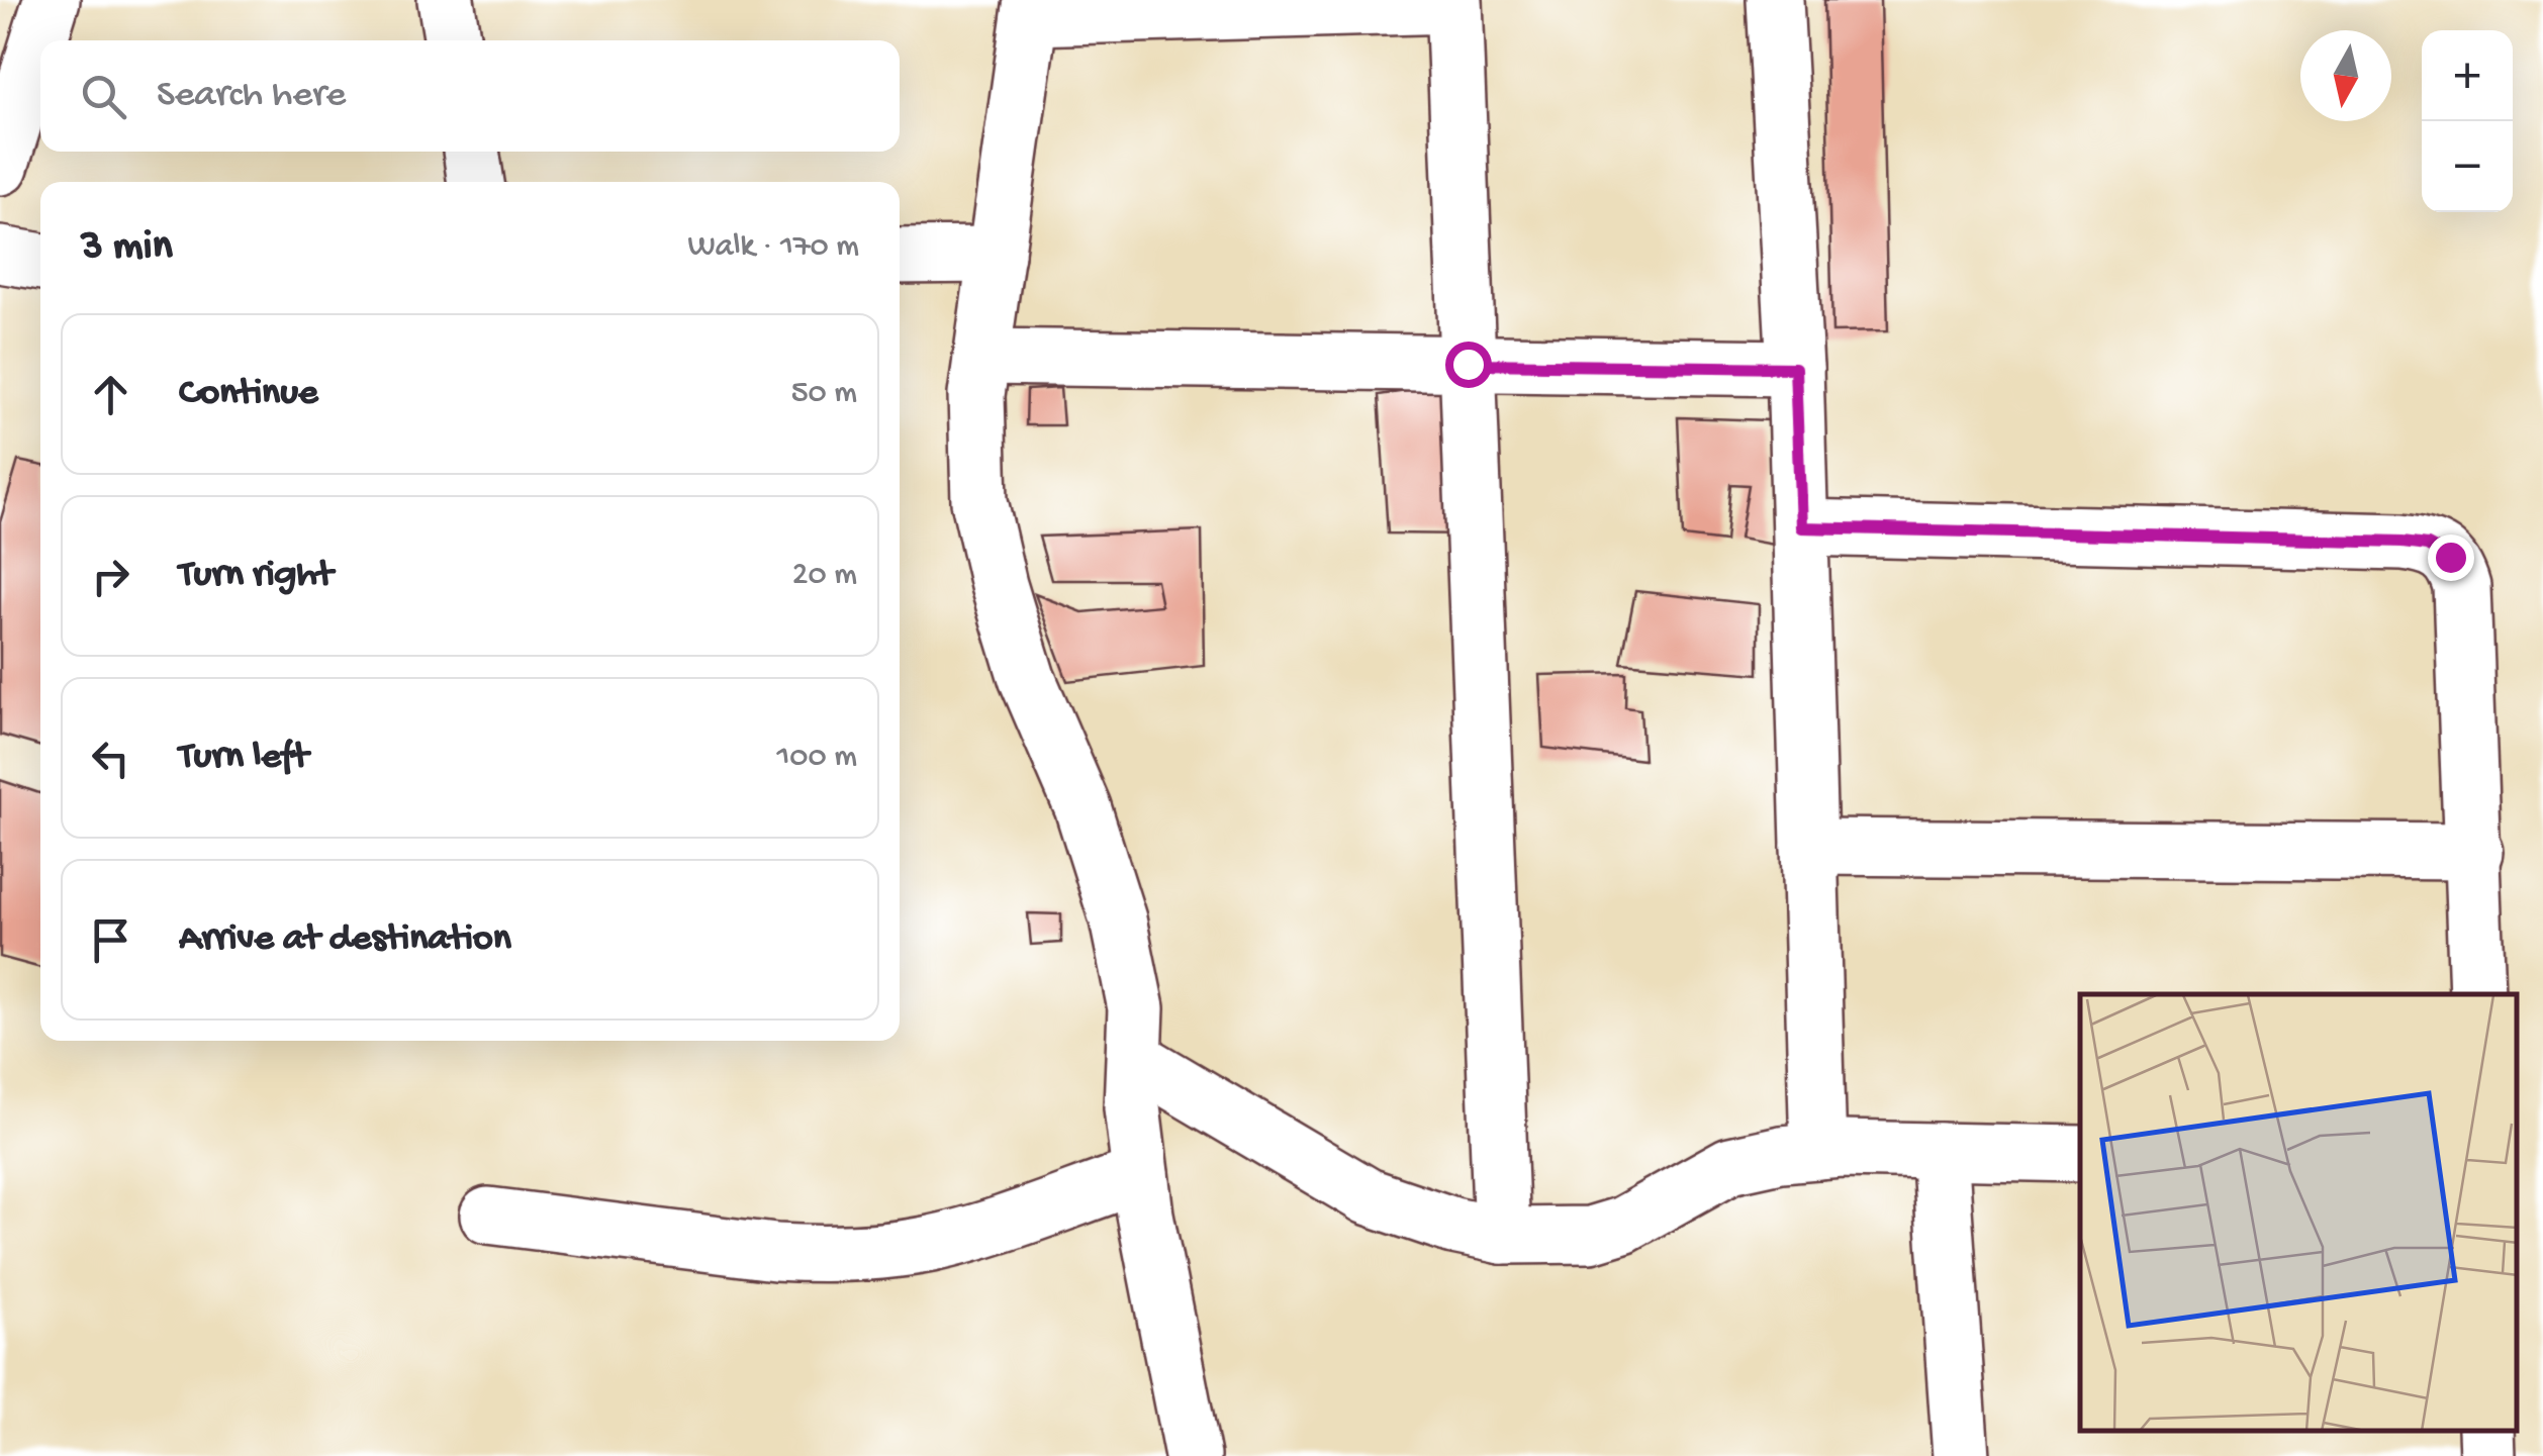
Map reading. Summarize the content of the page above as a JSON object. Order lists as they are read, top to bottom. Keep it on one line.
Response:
{"north":"bottom","page":{"map_buttons":["+","−"],"search":"Search here","heading":["3 min","Walk · 170 m"],"list":[["Continue","50 m"],["Turn right","20 m"],["Turn left","100 m"],"Arrive at destination"]}}
